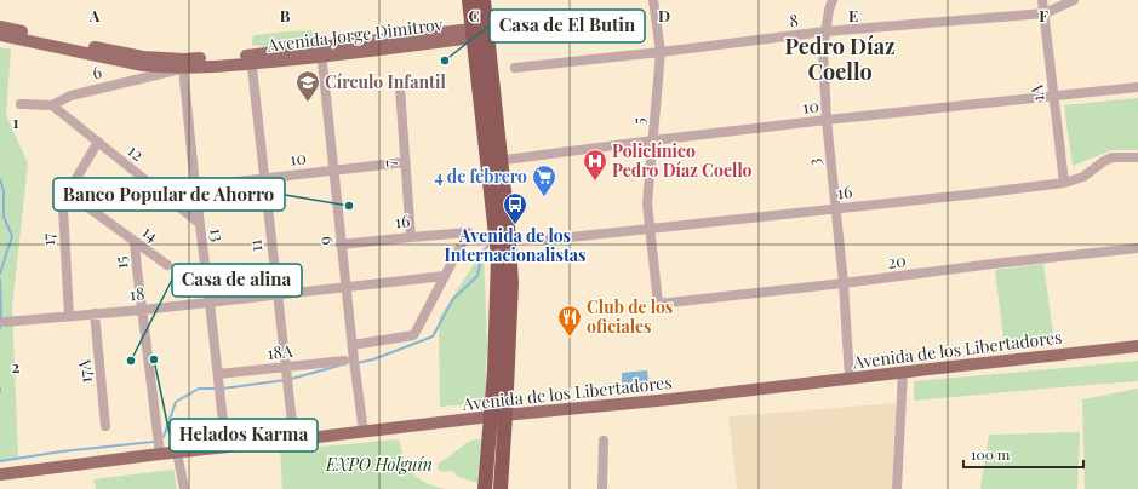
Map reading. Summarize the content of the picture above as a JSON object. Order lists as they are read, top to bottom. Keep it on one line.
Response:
{"streets":{"main road":["Avenida Jorge Dimitrov","Avenida de los Libertadores"],"street":["8","6","1A","10","5","12","3","7","16","14","13","17","9","11","20","15","18","18A","17A"]},"crossings":[["8","1A"],["8","5"],["8","3"],["Avenida Jorge Dimitrov","6"],["Avenida Jorge Dimitrov","13"],["Avenida Jorge Dimitrov","9"],["Avenida Jorge Dimitrov","11"],["6","12"],["6","13"],["1A","10"],["1A","16"],["10","5"],["10","3"],["10","7"],["10","13"],["10","9"],["10","11"],["5","16"],["5","20"],["12","13"],["12","17"],["3","16"],["3","20"],["3","Avenida de los Libertadores"],["7","16"],["16","9"],["16","18"],["14","17"],["14","15"],["13","18"],["13","18A"],["17","18"],["9","18"],["9","Avenida de los Libertadores"],["11","18"],["11","18A"],["15","18"],["15","Avenida de los Libertadores"],["18","17A"]],"districts":["Pedro Díaz Coello"],"parks":["EXPO Holguín"],"places":{"other":["Casa de El Butin","Banco Popular de Ahorro","Helados Karma","Casa de alina"],"school or university":["Círculo Infantil"],"hospital":["Policlínico Pedro Díaz Coello"],"supermarket":["4 de febrero"],"bus stop":["Avenida de los Internacionalistas"],"restaurant":["Club de los oficiales"]},"scale_bar":"100 m","grid":{"columns":["A","B","C","D","E","F"],"rows":["1","2"]}}
